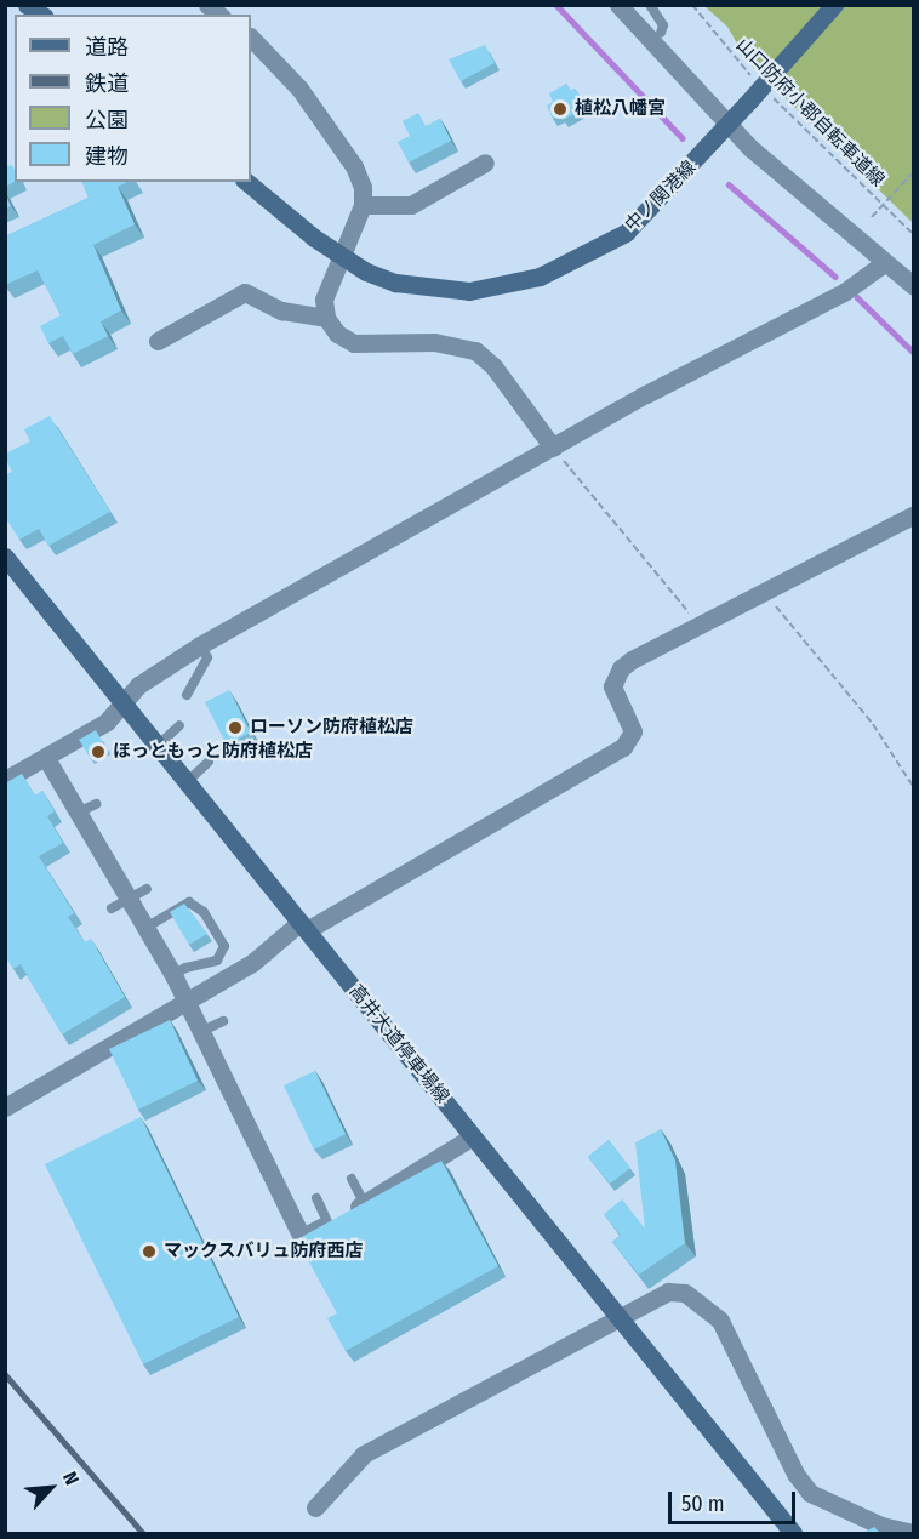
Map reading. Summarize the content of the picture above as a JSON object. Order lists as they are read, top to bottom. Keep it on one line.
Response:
{"streets":{"main road":["中ノ関港線","高井大道停車場線"],"path":["山口防府小郡自転車道線"]},"crossings":[["山口防府小郡自転車道線","中ノ関港線"]],"places":["植松八幡宮","ローソン防府植松店","ほっともっと防府植松店","マックスバリュ防府西店"],"legend":["道路","鉄道","公園","建物"],"scale_bar":"50 m","north":"top right"}
